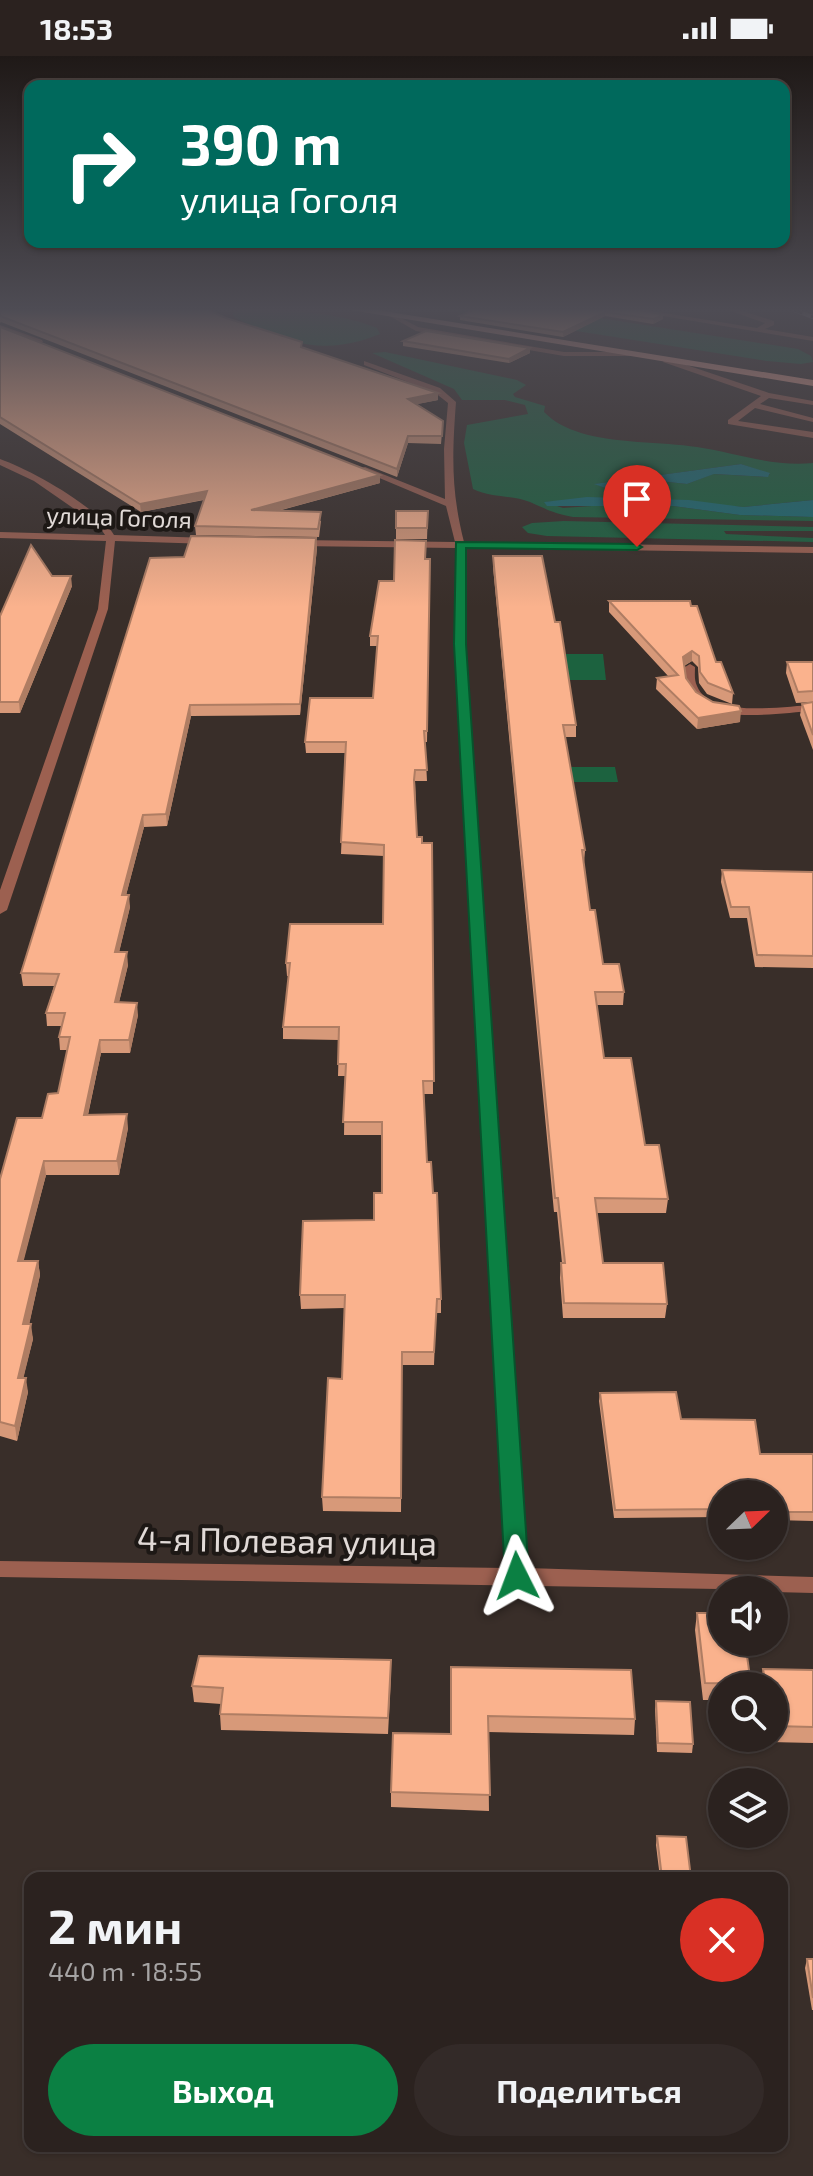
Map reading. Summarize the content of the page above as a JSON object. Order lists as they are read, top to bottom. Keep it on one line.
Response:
{"streets":{"street":["улица Гоголя","4-я Полевая улица"]},"north":"top right","page":{"status":"18:53","turn":["390 m","улица Гоголя"],"heading":["2 мин","440 m · 18:55"],"buttons":["Выход","Поделиться"]}}
